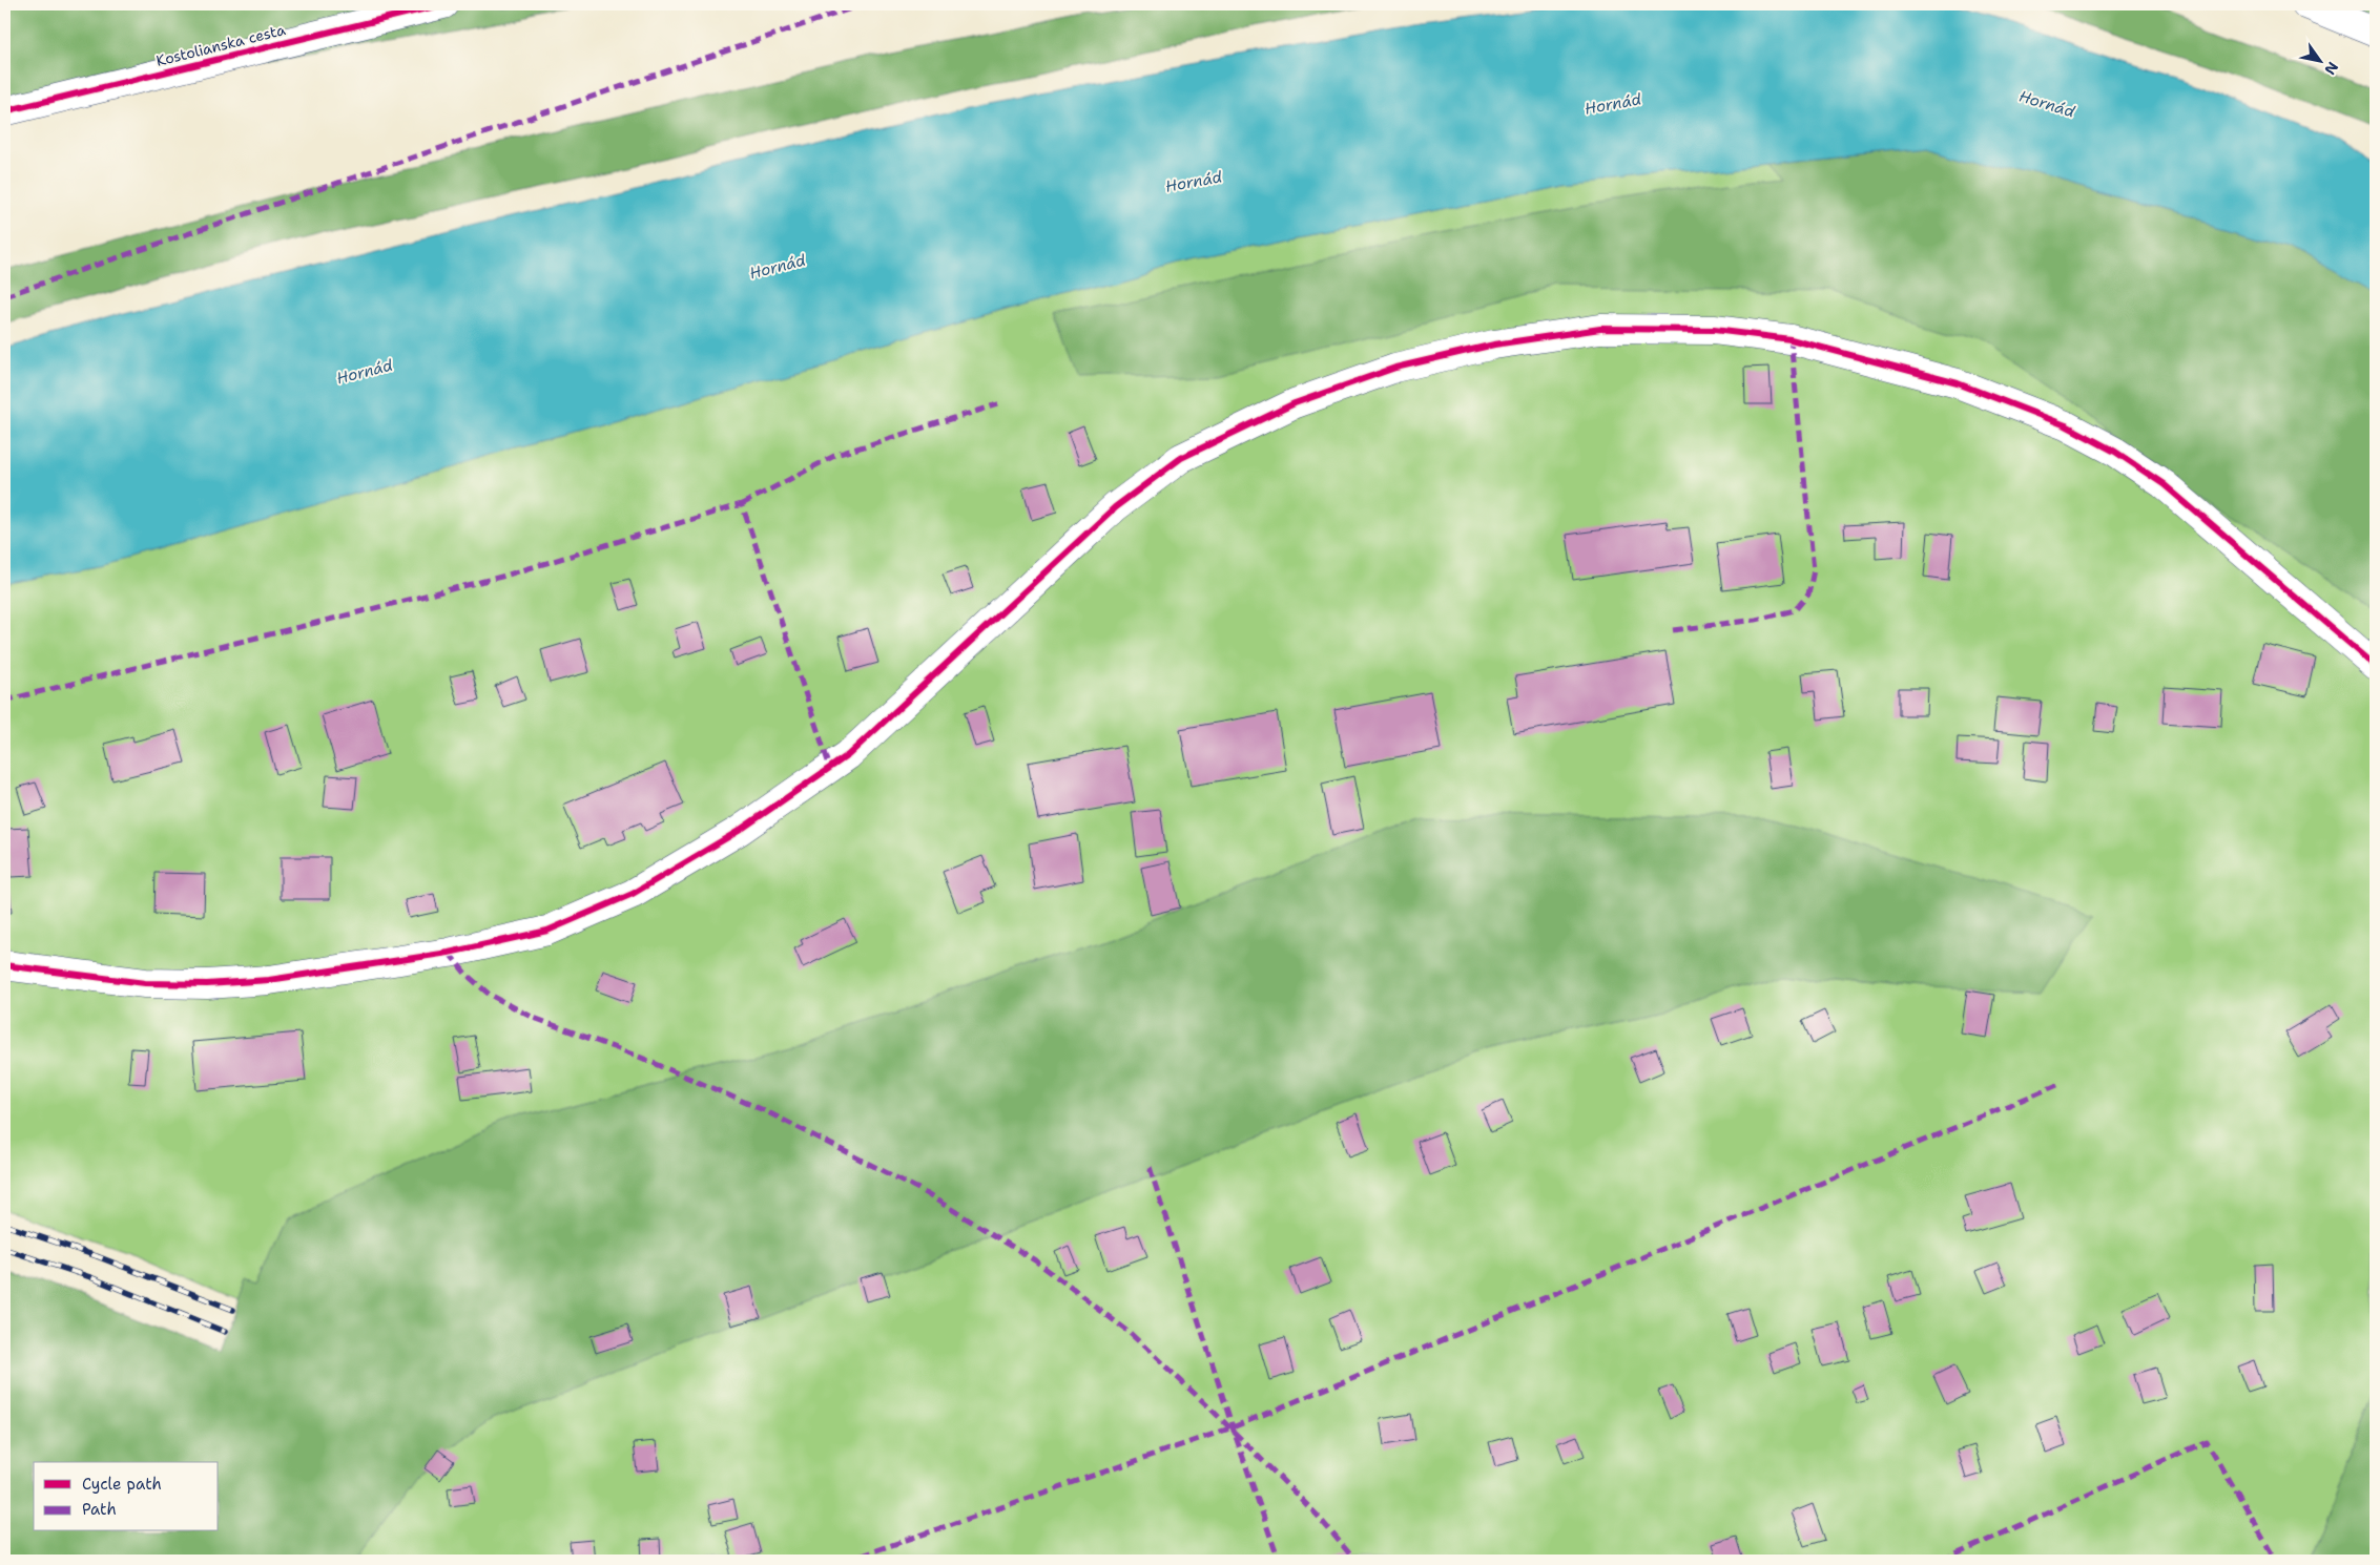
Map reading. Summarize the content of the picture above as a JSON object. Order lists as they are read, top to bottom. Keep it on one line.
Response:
{"streets":{"street":["Kostolianska cesta"]},"water":["Hornád"],"legend":["Cycle path","Path"],"north":"bottom right"}
